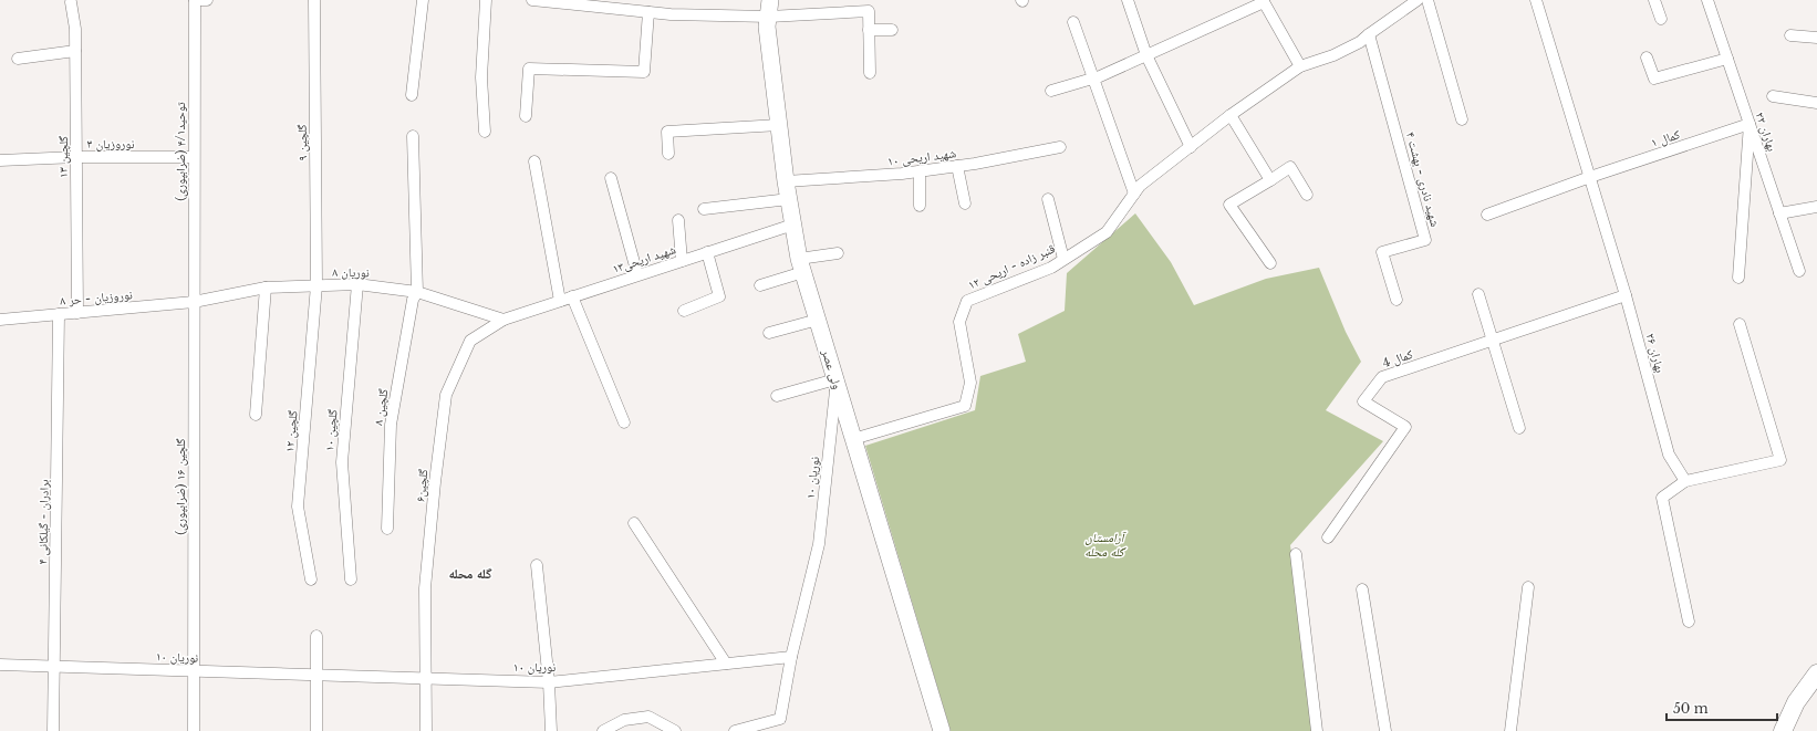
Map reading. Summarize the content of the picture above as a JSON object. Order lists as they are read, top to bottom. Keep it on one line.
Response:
{"streets":{"main road":["ولی عصر"],"street":["بهاران ۲۲","کمال ۱","گلچین ۹","نوروزیان ۳","توحید۴/۱ (ضرابپوری)","گلچین ۱۳","شهید اریحی ۱۰","شهید نادری - بهشت ۴","شهید اریحی۱۳","قنبر زاده - اریحی ۱۲","نوریان ۸","نوروزیان - حر ۸","بهاران ۲۶","کمال 4","گلچین ۸","گلچین ۱۰","گلچین ۱۲","نوریان ۱۰","گلچین۶","گلچین ۱۶ (ضرابپوری)","برادران - گیلکانی ۴"]},"crossings":[["بهاران ۲۲","کمال ۱"],["کمال ۱","بهاران ۲۶"],["گلچین ۹","نوریان ۸"],["گلچین ۹","گلچین ۱۲"],["نوروزیان ۳","توحید۴/۱ (ضرابپوری)"],["نوروزیان ۳","گلچین ۱۳"],["توحید۴/۱ (ضرابپوری)","نوریان ۸"],["توحید۴/۱ (ضرابپوری)","نوروزیان - حر ۸"],["توحید۴/۱ (ضرابپوری)","گلچین ۱۶ (ضرابپوری)"],["گلچین ۱۳","نوروزیان - حر ۸"],["شهید اریحی ۱۰","ولی عصر"],["شهید نادری - بهشت ۴","قنبر زاده - اریحی ۱۲"],["شهید اریحی۱۳","نوریان ۸"],["شهید اریحی۱۳","ولی عصر"],["شهید اریحی۱۳","گلچین۶"],["قنبر زاده - اریحی ۱۲","ولی عصر"],["نوریان ۸","نوروزیان - حر ۸"],["نوریان ۸","گلچین ۸"],["نوریان ۸","گلچین ۱۰"],["نوریان ۸","گلچین ۱۲"],["نوریان ۸","گلچین۶"],["نوریان ۸","گلچین ۱۶ (ضرابپوری)"],["نوروزیان - حر ۸","گلچین ۱۶ (ضرابپوری)"],["نوروزیان - حر ۸","برادران - گیلکانی ۴"],["بهاران ۲۶","کمال 4"],["ولی عصر","نوریان ۱۰"],["نوریان ۱۰","گلچین۶"],["نوریان ۱۰","گلچین ۱۶ (ضرابپوری)"],["نوریان ۱۰","برادران - گیلکانی ۴"]],"districts":["گله محله"],"parks":["آرامستان گله محله"],"scale_bar":"50 m"}
